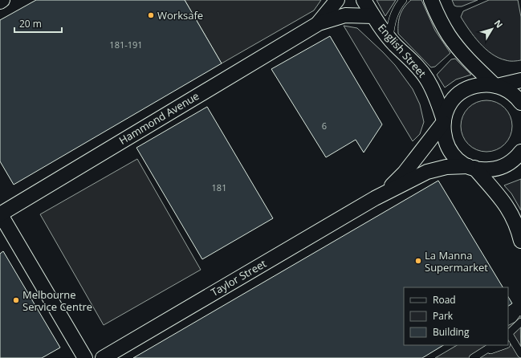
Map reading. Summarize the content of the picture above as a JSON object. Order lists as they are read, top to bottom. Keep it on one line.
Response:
{"streets":{"street":["English Street","Hammond Avenue","Taylor Street"]},"crossings":[["English Street","Hammond Avenue"],["English Street","Taylor Street"]],"places":["Worksafe","La Manna Supermarket","Melbourne Service Centre"],"house_numbers":["181-191","6","181"],"legend":["Road","Park","Building"],"scale_bar":"20 m","north":"top right"}
